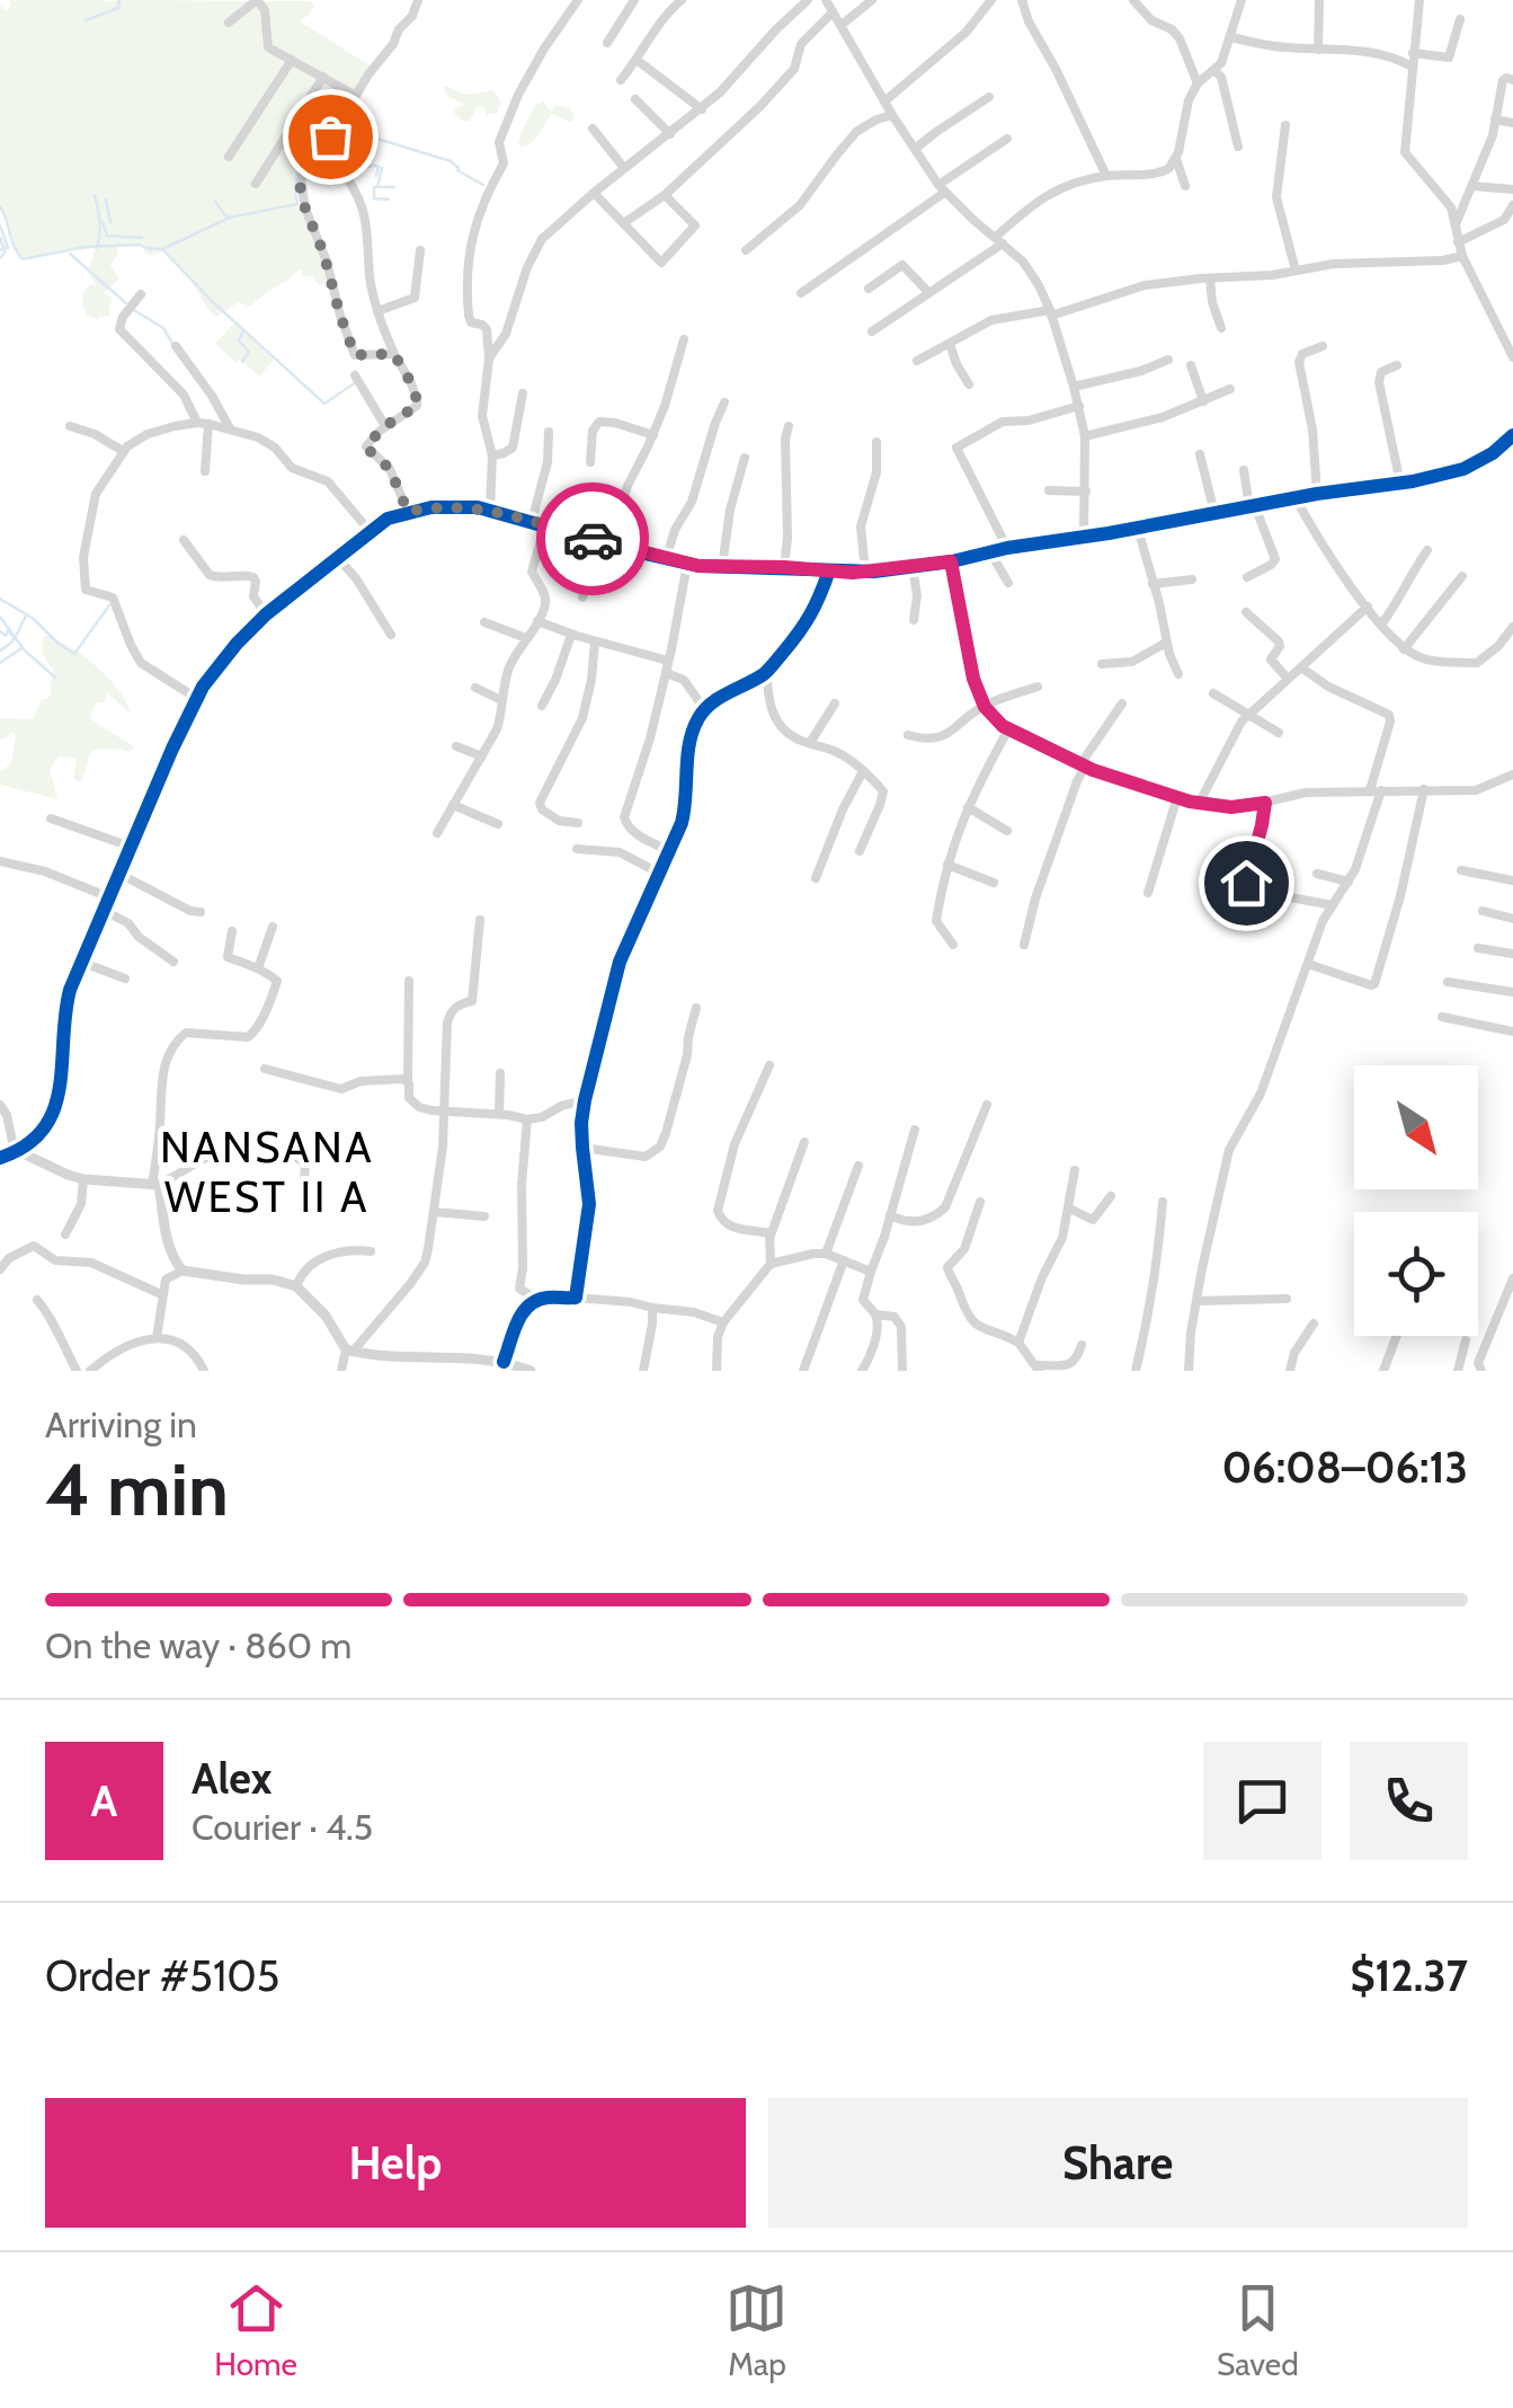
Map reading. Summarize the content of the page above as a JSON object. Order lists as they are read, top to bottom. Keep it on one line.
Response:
{"districts":["NANSANA WEST II A"],"north":"bottom right","page":{"heading":["4 min","Arriving in","06:08–06:13"],"panel":["Alex","Courier · 4.5","Order #5105","$12.37"],"bar":"On the way · 860 m","round":"A","buttons":["Help","Share"],"tabs":["Home","Map","Saved"]}}
